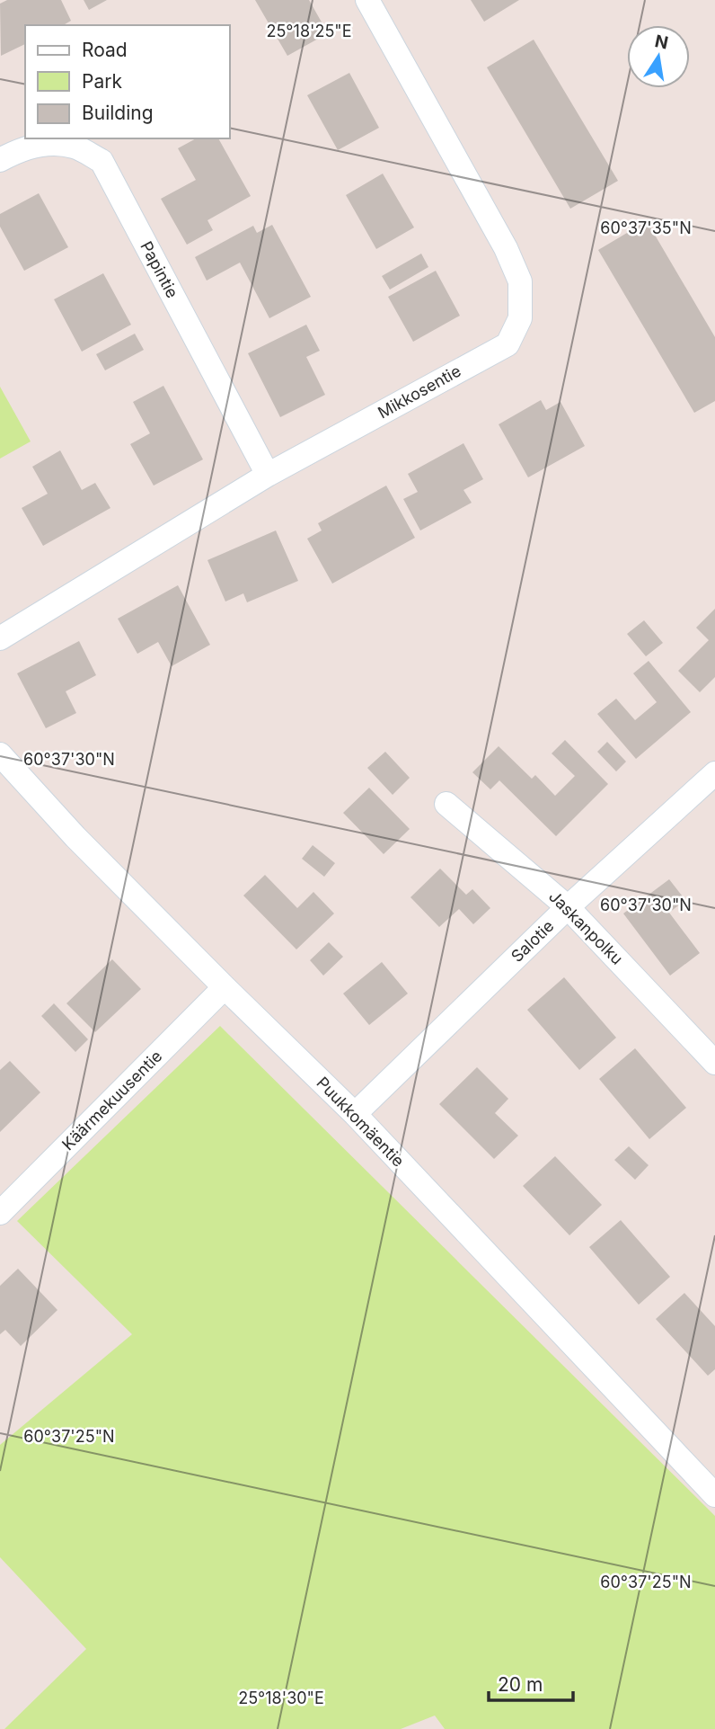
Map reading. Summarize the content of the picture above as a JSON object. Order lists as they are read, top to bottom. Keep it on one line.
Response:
{"streets":{"street":["Papintie","Mikkosentie","Jaskanpolku","Salotie","Käärmekuusentie","Puukkomäentie"]},"crossings":[["Papintie","Mikkosentie"],["Jaskanpolku","Salotie"],["Salotie","Puukkomäentie"],["Käärmekuusentie","Puukkomäentie"]],"legend":["Road","Park","Building"],"scale_bar":"20 m","north":"top","coordinates":["25°18'25\"E","60°37'35\"N","60°37'30\"N","60°37'25\"N","25°18'30\"E"]}
